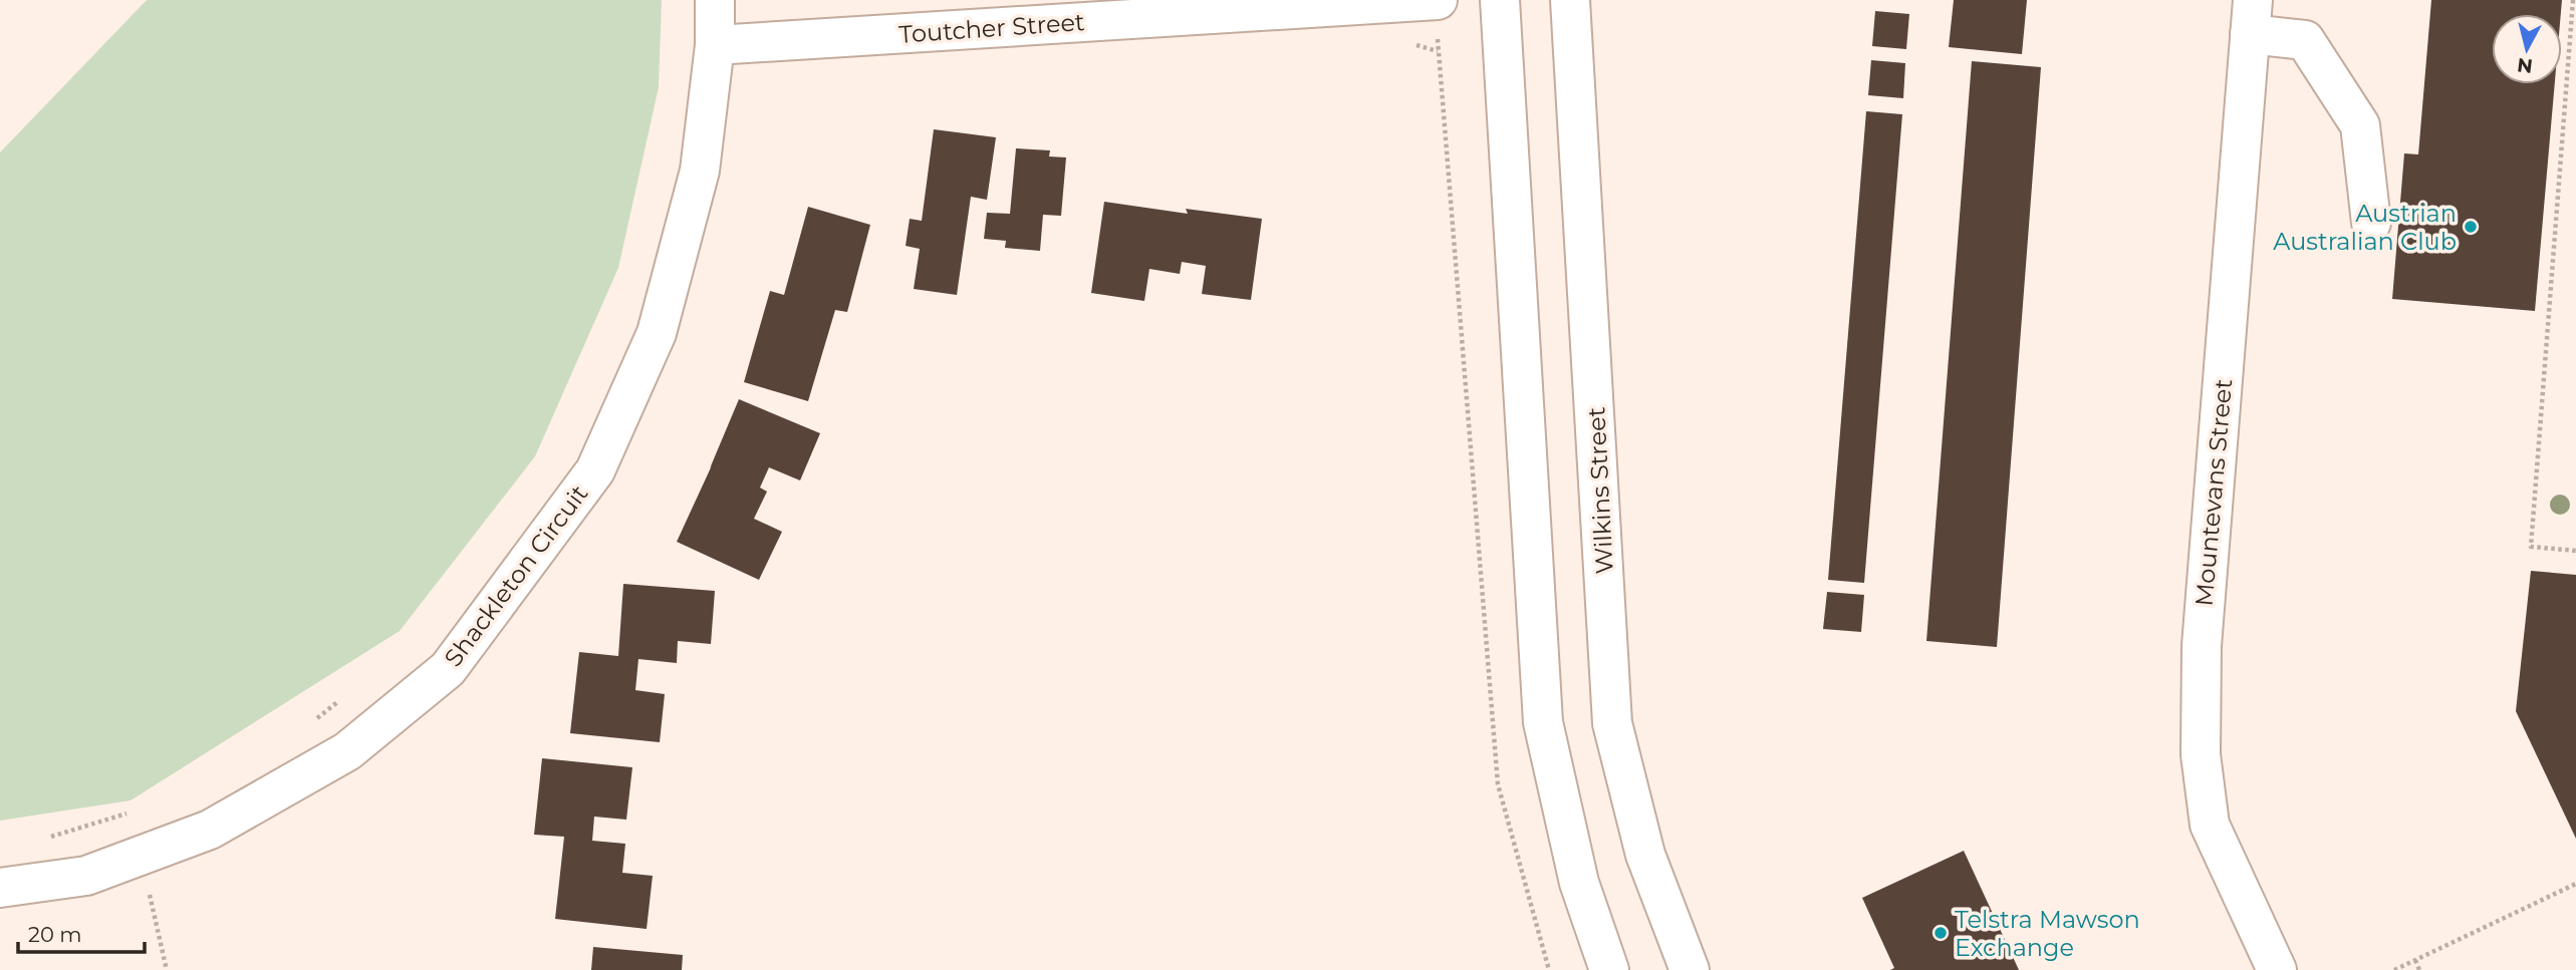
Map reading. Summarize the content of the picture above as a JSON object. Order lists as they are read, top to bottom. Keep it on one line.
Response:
{"streets":{"street":["Toutcher Street","Wilkins Street","Mountevans Street","Shackleton Circuit"]},"crossings":[["Toutcher Street","Shackleton Circuit"]],"places":["Austrian Australian Club","Telstra Mawson Exchange"],"scale_bar":"20 m","north":"bottom"}
